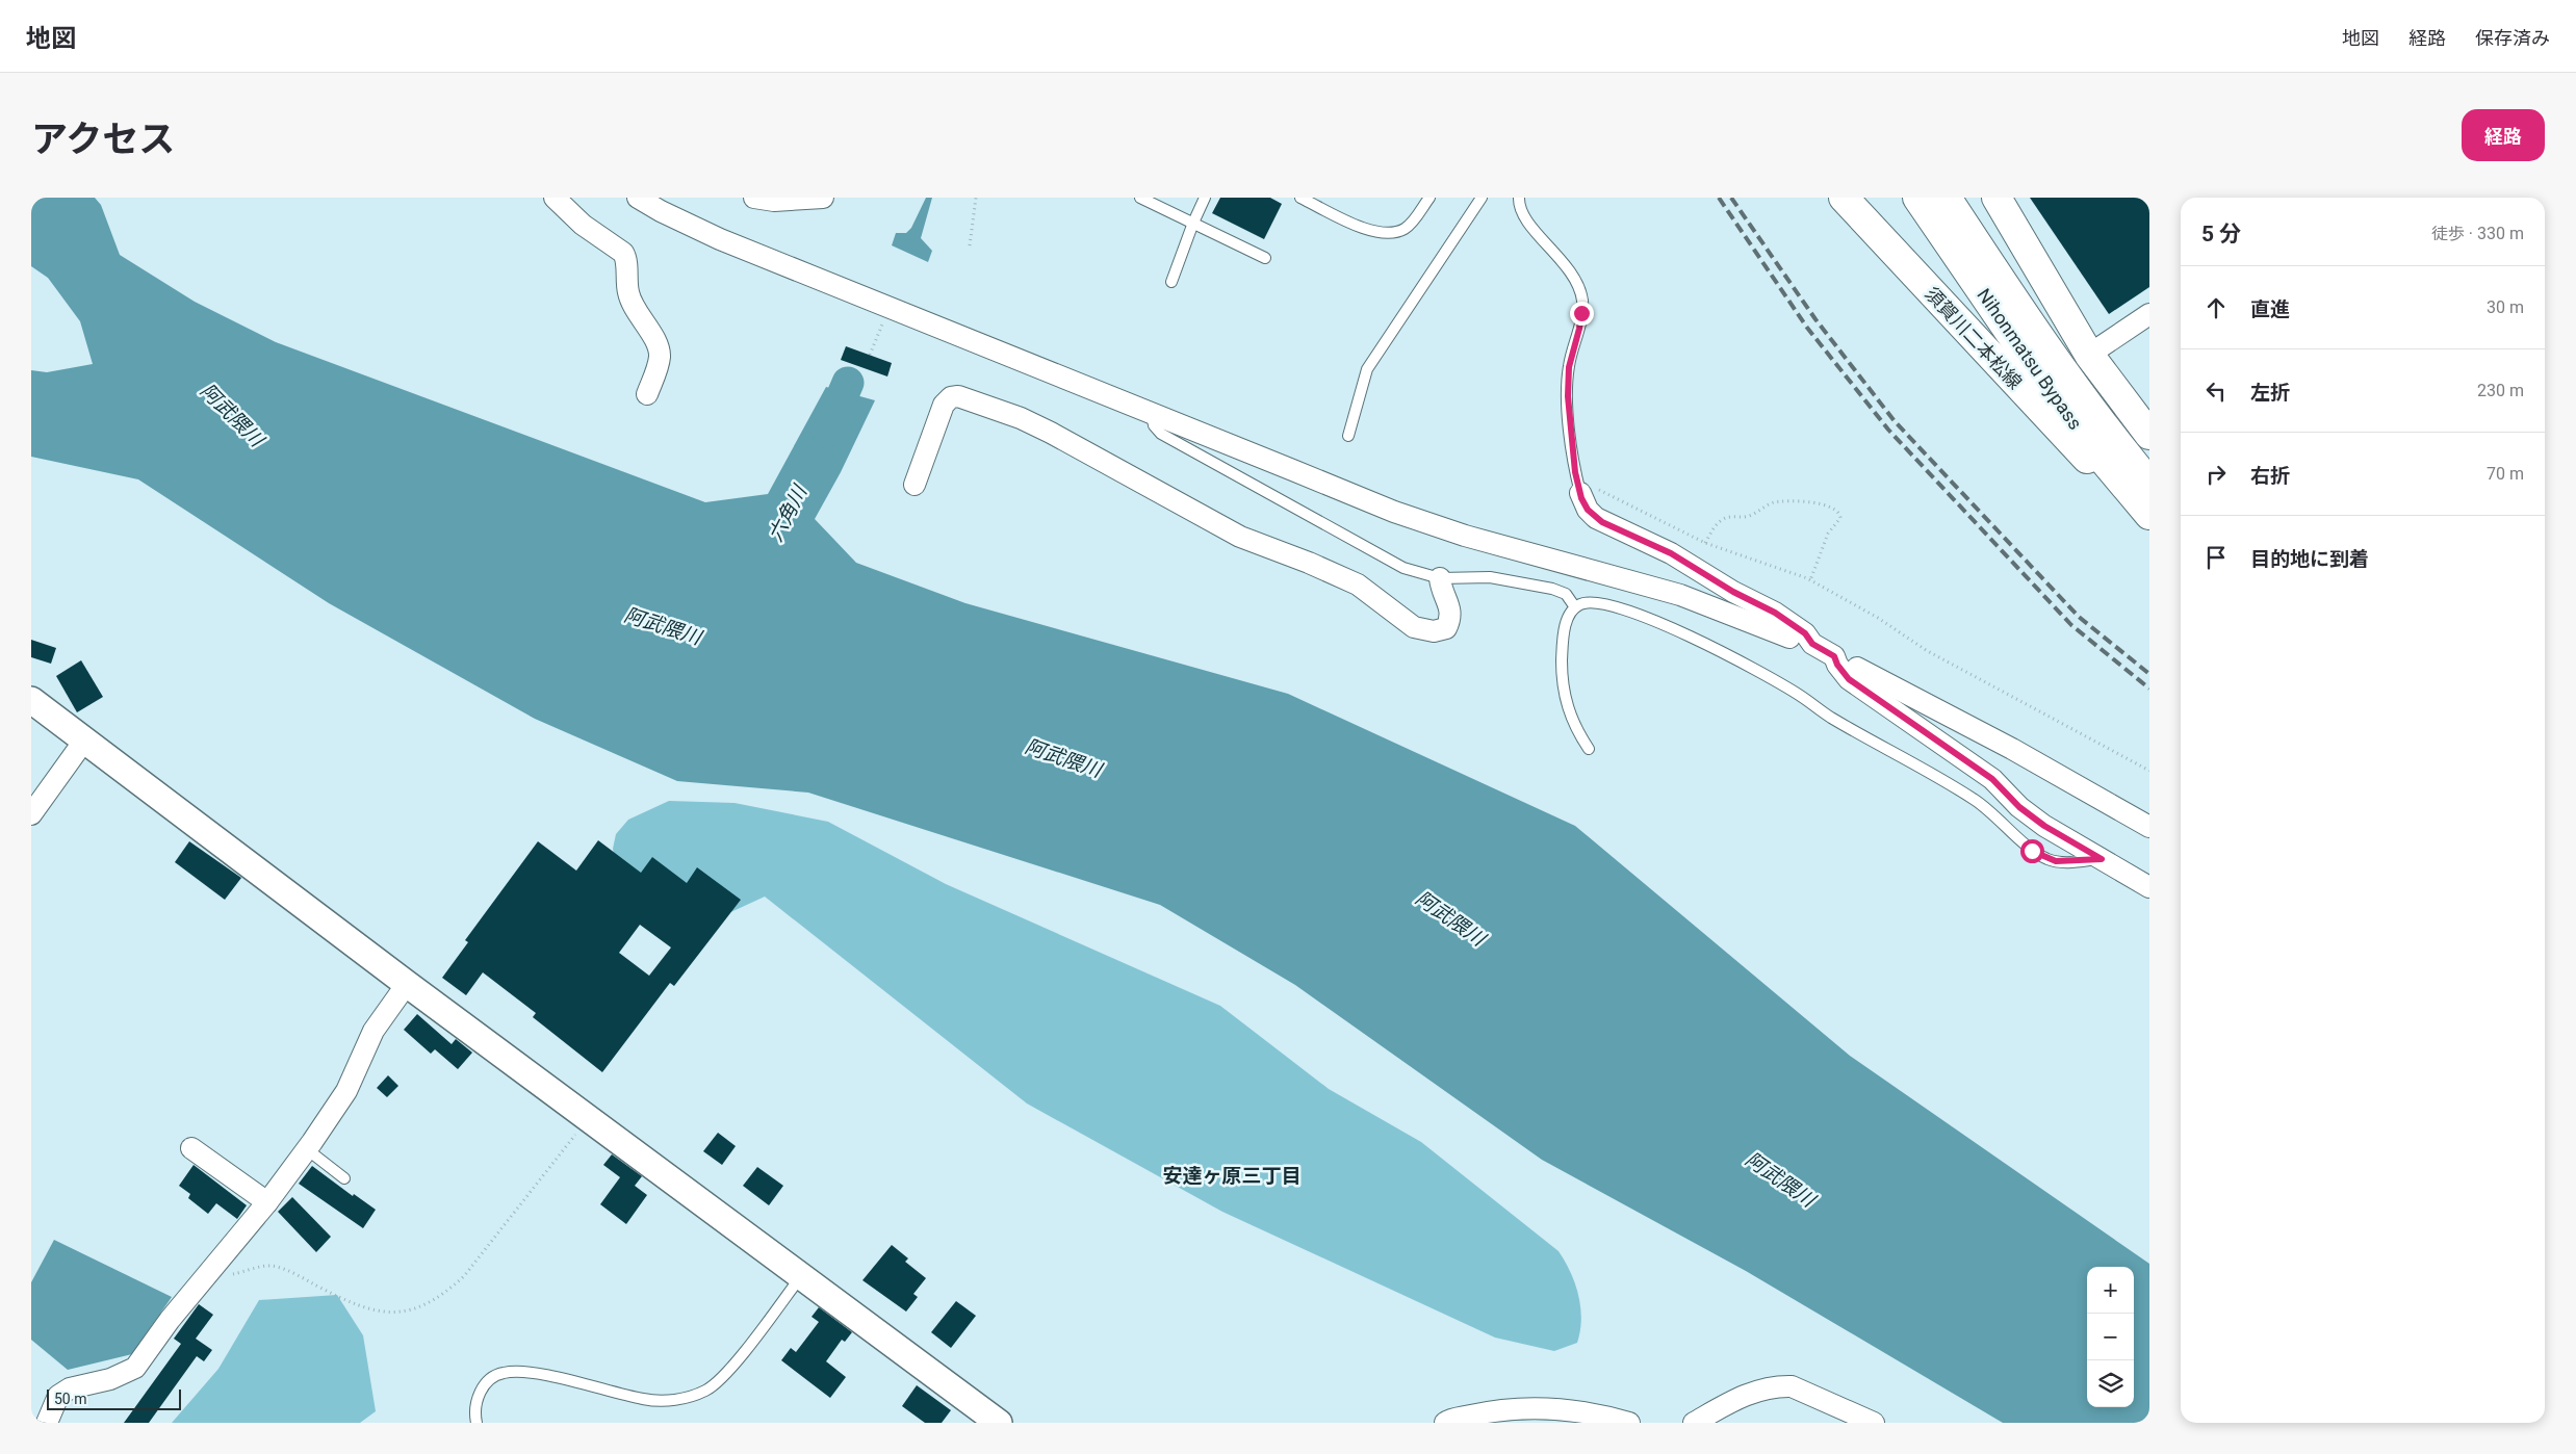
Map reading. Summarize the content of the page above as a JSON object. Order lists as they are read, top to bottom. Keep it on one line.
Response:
{"streets":{"main road":["須賀川二本松線","Nihonmatsu Bypass"]},"districts":["安達ヶ原三丁目"],"water":["阿武隈川","六角川"],"scale_bar":"50 m","page":{"header":"地図","nav":["地図","経路","保存済み"],"title":"アクセス","buttons":"経路","heading":["5 分","徒歩 · 330 m"],"list":[["直進","30 m"],["左折","230 m"],["右折","70 m"],"目的地に到着"],"map_buttons":["+","−"],"scale":"50 m"}}
